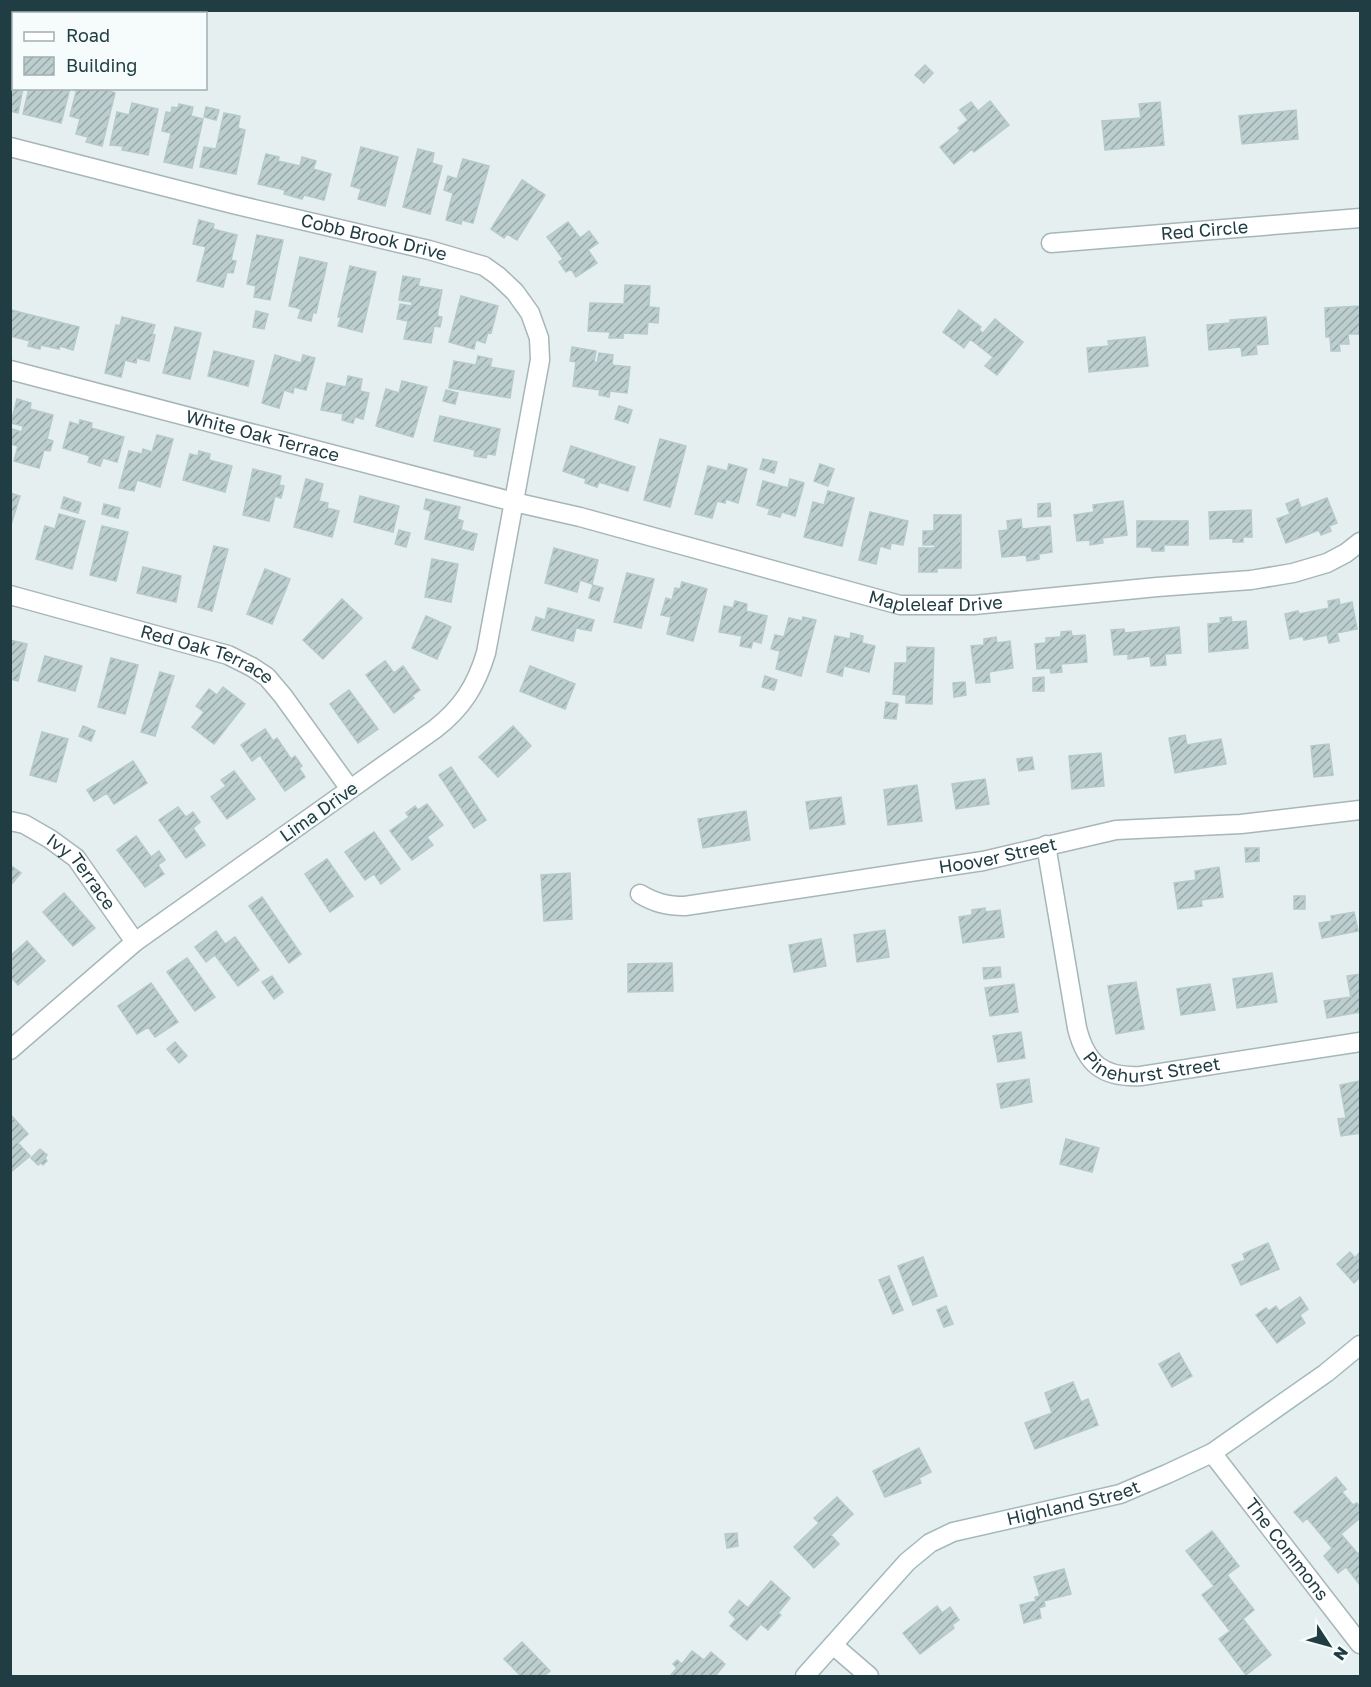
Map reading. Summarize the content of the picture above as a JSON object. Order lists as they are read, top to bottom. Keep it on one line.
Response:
{"streets":{"street":["Red Circle","Cobb Brook Drive","White Oak Terrace","Mapleleaf Drive","Red Oak Terrace","Lima Drive","Hoover Street","Ivy Terrace","Pinehurst Street","Highland Street","The Commons"]},"crossings":[["Cobb Brook Drive","White Oak Terrace"],["Cobb Brook Drive","Mapleleaf Drive"],["Cobb Brook Drive","Lima Drive"],["White Oak Terrace","Mapleleaf Drive"],["White Oak Terrace","Lima Drive"],["Mapleleaf Drive","Lima Drive"],["Red Oak Terrace","Lima Drive"],["Lima Drive","Ivy Terrace"],["Hoover Street","Pinehurst Street"],["Highland Street","The Commons"]],"legend":["Road","Building"],"north":"bottom right"}
